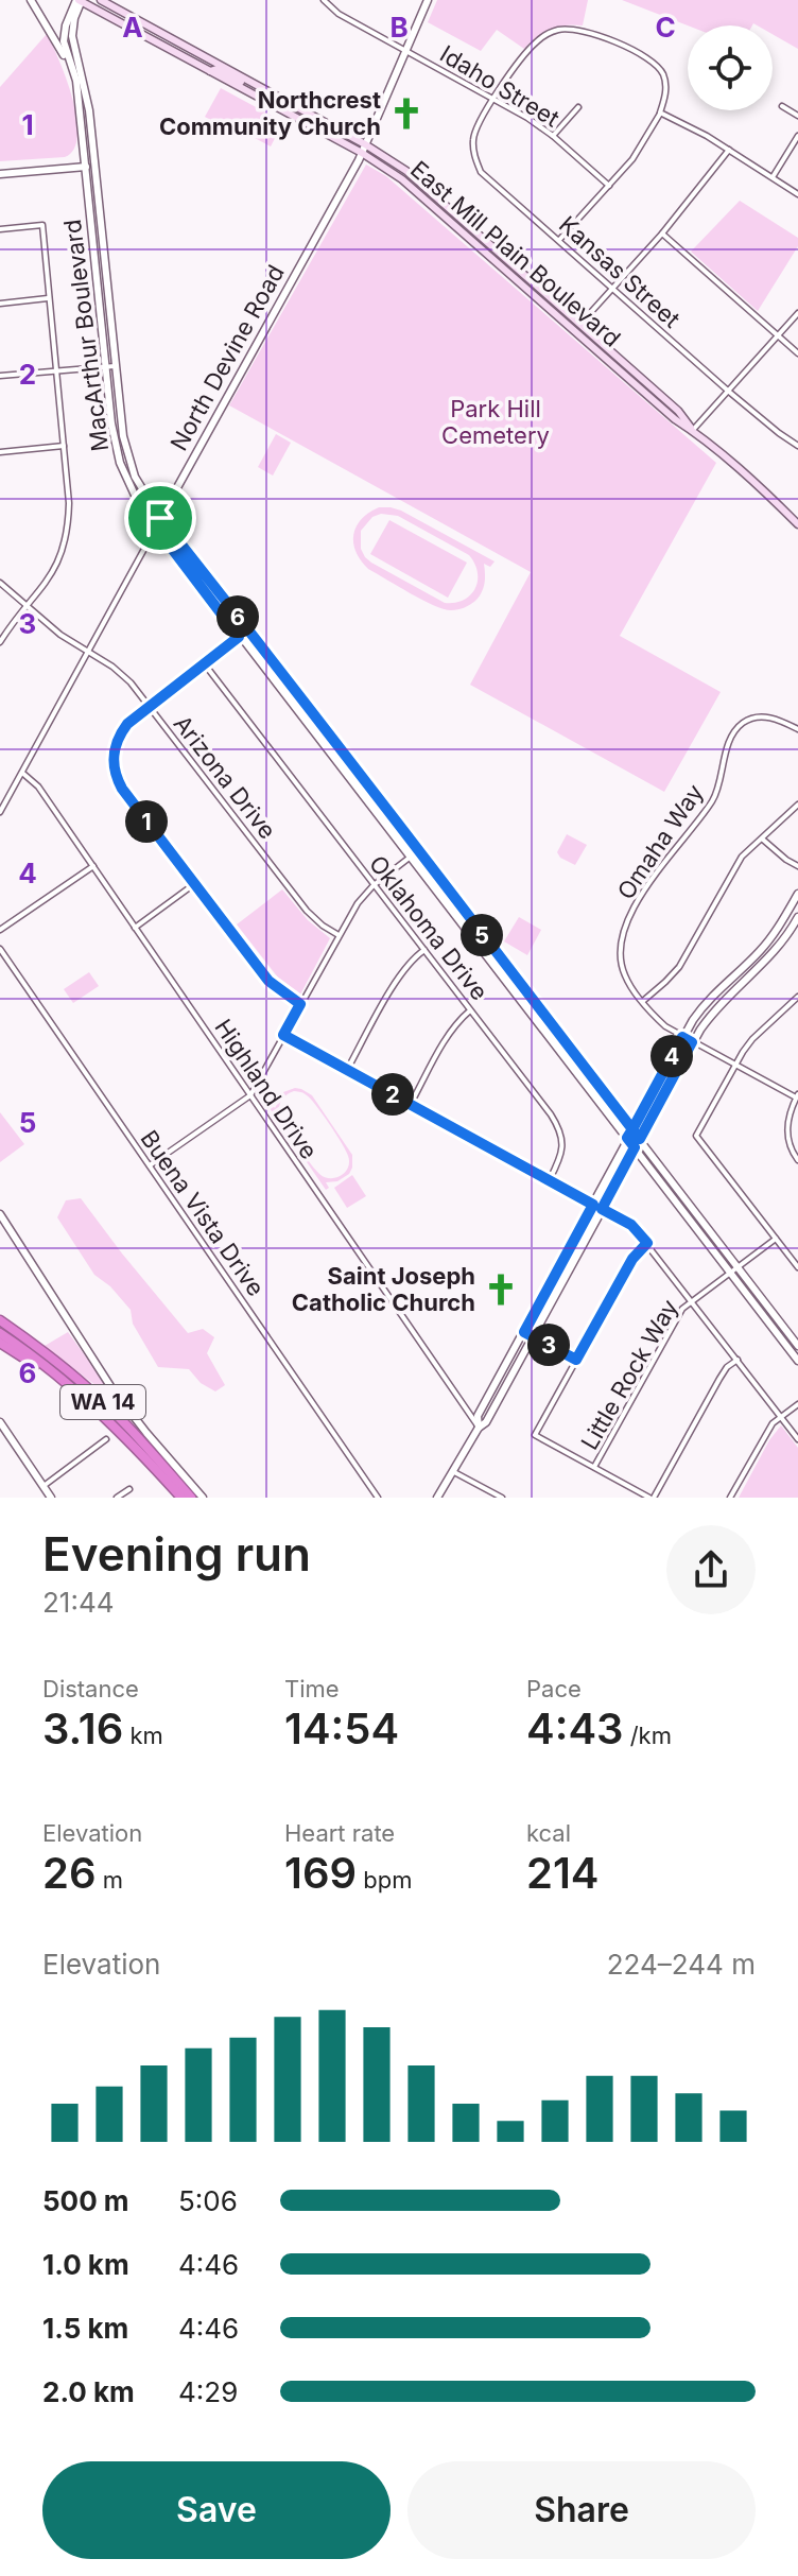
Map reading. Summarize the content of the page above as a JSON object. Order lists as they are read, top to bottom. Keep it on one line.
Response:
{"streets":{"highway":["WA 14"],"main road":["East Mill Plain Boulevard"],"street":["Idaho Street","Kansas Street","MacArthur Boulevard","North Devine Road","Arizona Drive","Omaha Way","Oklahoma Drive","Highland Drive","Buena Vista Drive","Little Rock Way"]},"crossings":[["Idaho Street","Kansas Street"],["Idaho Street","North Devine Road"],["East Mill Plain Boulevard","MacArthur Boulevard"],["East Mill Plain Boulevard","North Devine Road"],["MacArthur Boulevard","North Devine Road"],["MacArthur Boulevard","Little Rock Way"],["North Devine Road","Arizona Drive"],["North Devine Road","Highland Drive"]],"parks":["Park Hill Cemetery"],"places":{"church":["Northcrest Community Church","Saint Joseph Catholic Church"]},"page":{"pins":["6","1","5","4","2","3"],"heading":["Evening run","21:44"],"stats":[["Distance","3.16 km"],["Time","14:54"],["Pace","4:43 /km"],["Elevation","26 m"],["Heart rate","169 bpm"],["kcal","214"]],"chart":["Elevation","224–244 m"],"list":[{"name":"500 m","note":"5:06"},{"name":"1.0 km","note":"4:46"},{"name":"1.5 km","note":"4:46"},{"name":"2.0 km","note":"4:29"}],"buttons":["Save","Share"]},"grid":{"columns":["A","B","C"],"rows":["1","2","3","4","5","6"]}}
